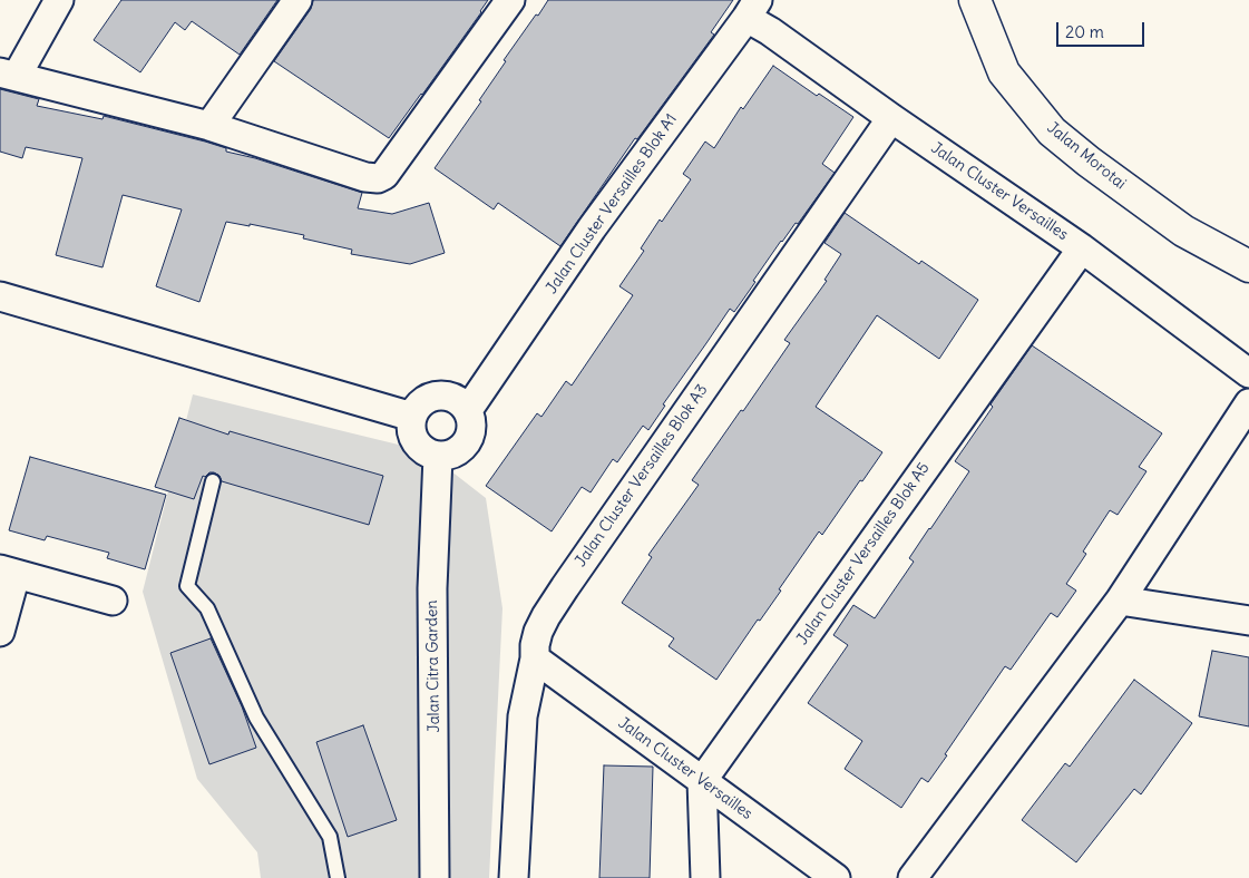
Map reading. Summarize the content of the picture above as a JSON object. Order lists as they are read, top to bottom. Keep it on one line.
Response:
{"streets":{"street":["Jalan Morotai","Jalan Cluster Versailles","Jalan Cluster Versailles Blok A1","Jalan Cluster Versailles Blok A3","Jalan Cluster Versailles Blok A5","Jalan Citra Garden"]},"crossings":[["Jalan Cluster Versailles","Jalan Cluster Versailles Blok A1"],["Jalan Cluster Versailles","Jalan Cluster Versailles Blok A3"],["Jalan Cluster Versailles","Jalan Cluster Versailles Blok A5"],["Jalan Cluster Versailles Blok A1","Jalan Citra Garden"]],"scale_bar":"20 m"}
